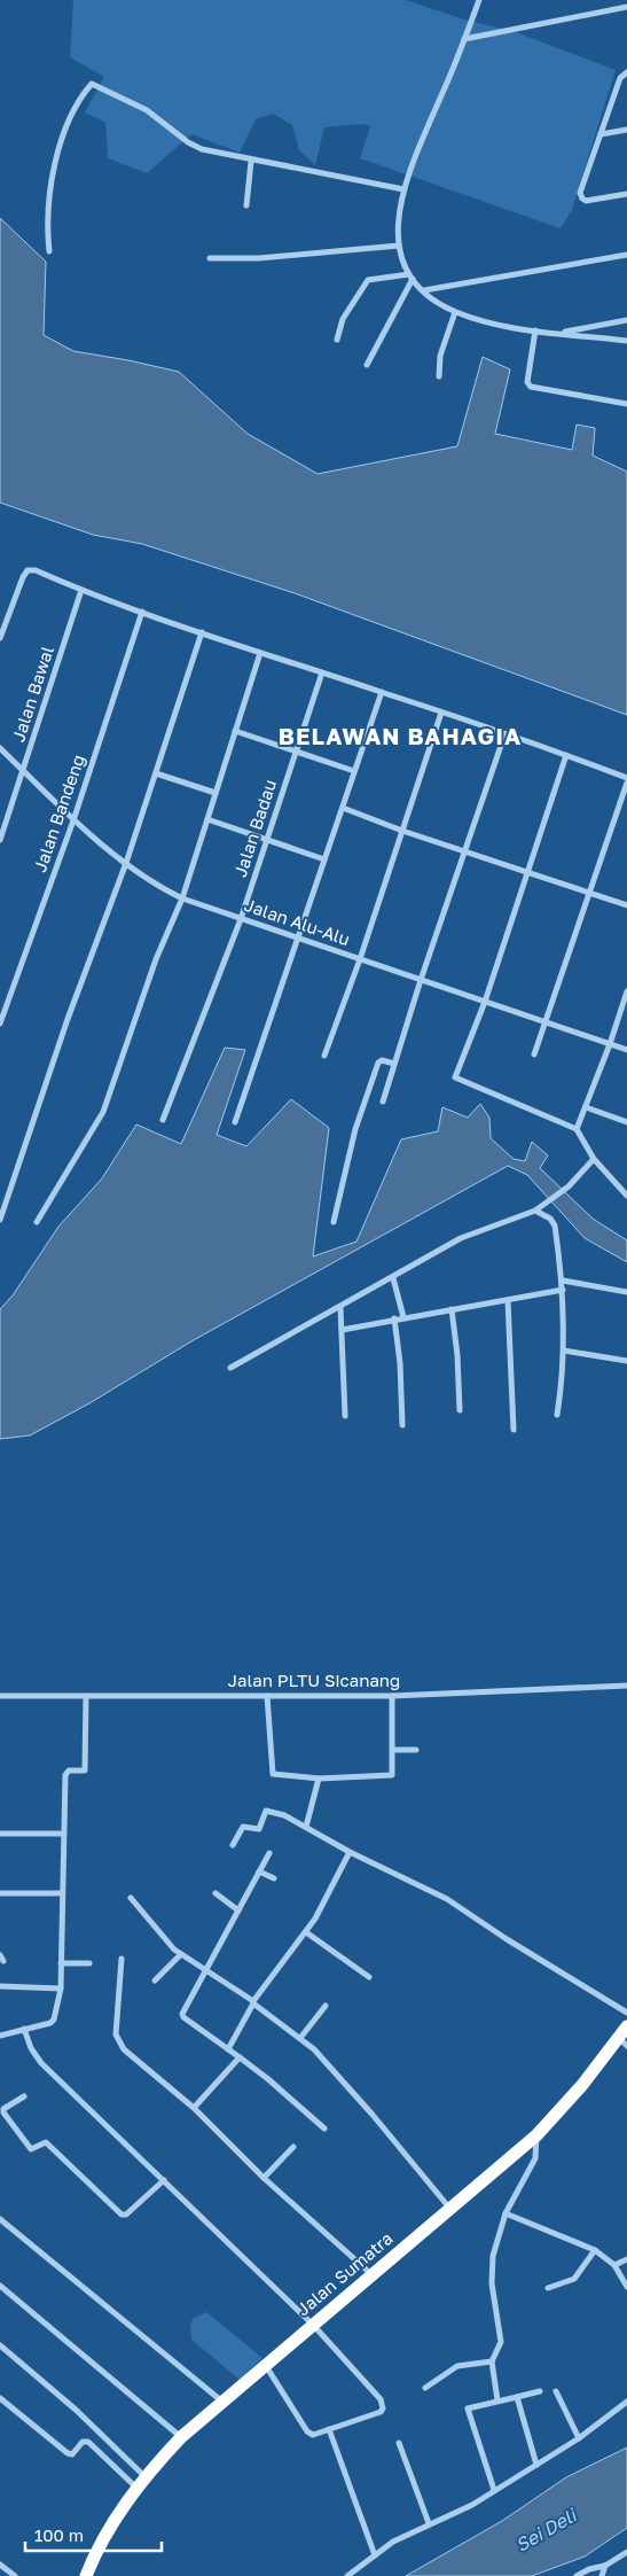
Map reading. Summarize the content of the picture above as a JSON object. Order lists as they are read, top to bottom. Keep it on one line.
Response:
{"streets":{"highway":["Jalan Sumatra"],"street":["Jalan Bawal","Jalan Bandeng","Jalan Badau","Jalan Alu-Alu","Jalan PLTU Sicanang"]},"crossings":[["Jalan Bawal","Jalan Alu-Alu"],["Jalan Bandeng","Jalan Alu-Alu"],["Jalan Badau","Jalan Alu-Alu"]],"districts":["BELAWAN BAHAGIA"],"water":["Sei Deli"],"scale_bar":"100 m"}
